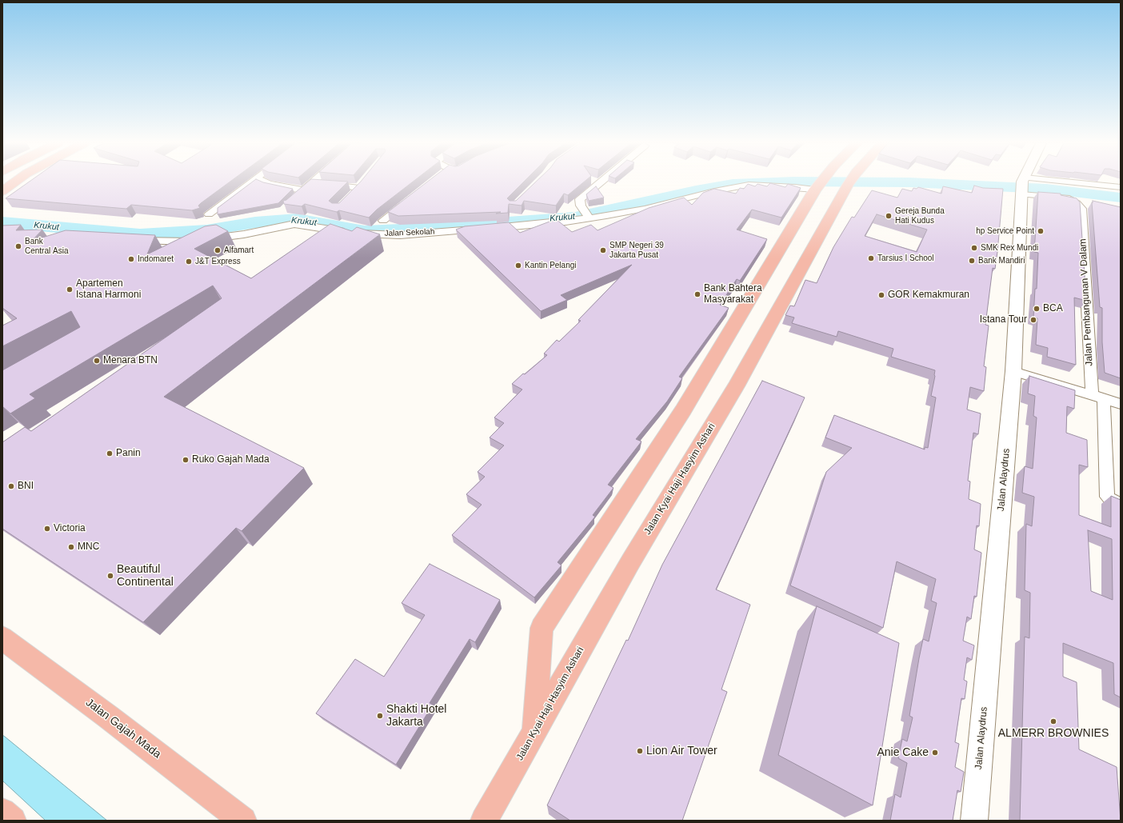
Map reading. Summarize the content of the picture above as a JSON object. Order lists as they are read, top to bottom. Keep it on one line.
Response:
{"streets":{"main road":["Jalan Kyai Haji Hasyim Ashari","Jalan Gajah Mada"],"street":["Jalan Sekolah","Jalan Pembangunan V Dalam","Jalan Alaydrus"]},"crossings":[["Jalan Pembangunan V Dalam","Jalan Alaydrus"]],"water":["Krukut"],"places":["Gereja Bunda Hati Kudus","hp Service Point","Bank Central Asia","SMK Rex Mundi","Alfamart","SMP Negeri 39 Jakarta Pusat","Tarsius I School","Indomaret","Bank Mandiri","J&T Express","Kantin Pelangi","Apartemen Istana Harmoni","Bank Bahtera Masyarakat","GOR Kemakmuran","BCA","Istana Tour","Menara BTN","Panin","Ruko Gajah Mada","BNI","Victoria","MNC","Beautiful Continental","Shakti Hotel Jakarta","ALMERR BROWNIES","Lion Air Tower","Anie Cake"]}
